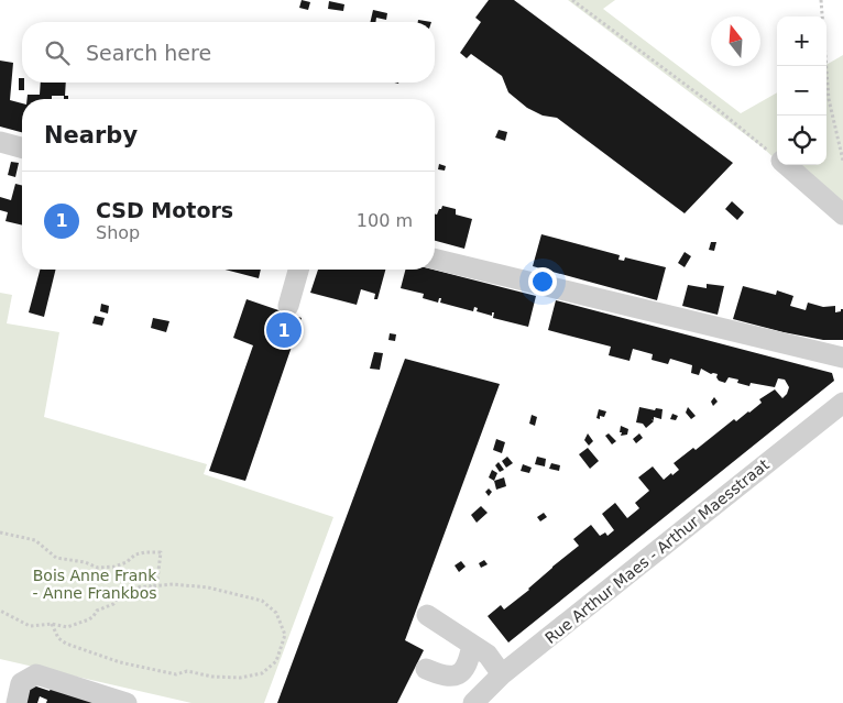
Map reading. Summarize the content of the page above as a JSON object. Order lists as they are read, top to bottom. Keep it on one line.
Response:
{"streets":{"street":["Rue Arthur Maes - Arthur Maesstraat"]},"parks":["Bois Anne Frank - Anne Frankbos"],"north":"top","page":{"map_buttons":["+","−"],"search":"Search here","heading":"Nearby","list":[{"mark":"1","name":"CSD Motors","note":"Shop","value":"100 m"}],"pins":"1"}}
